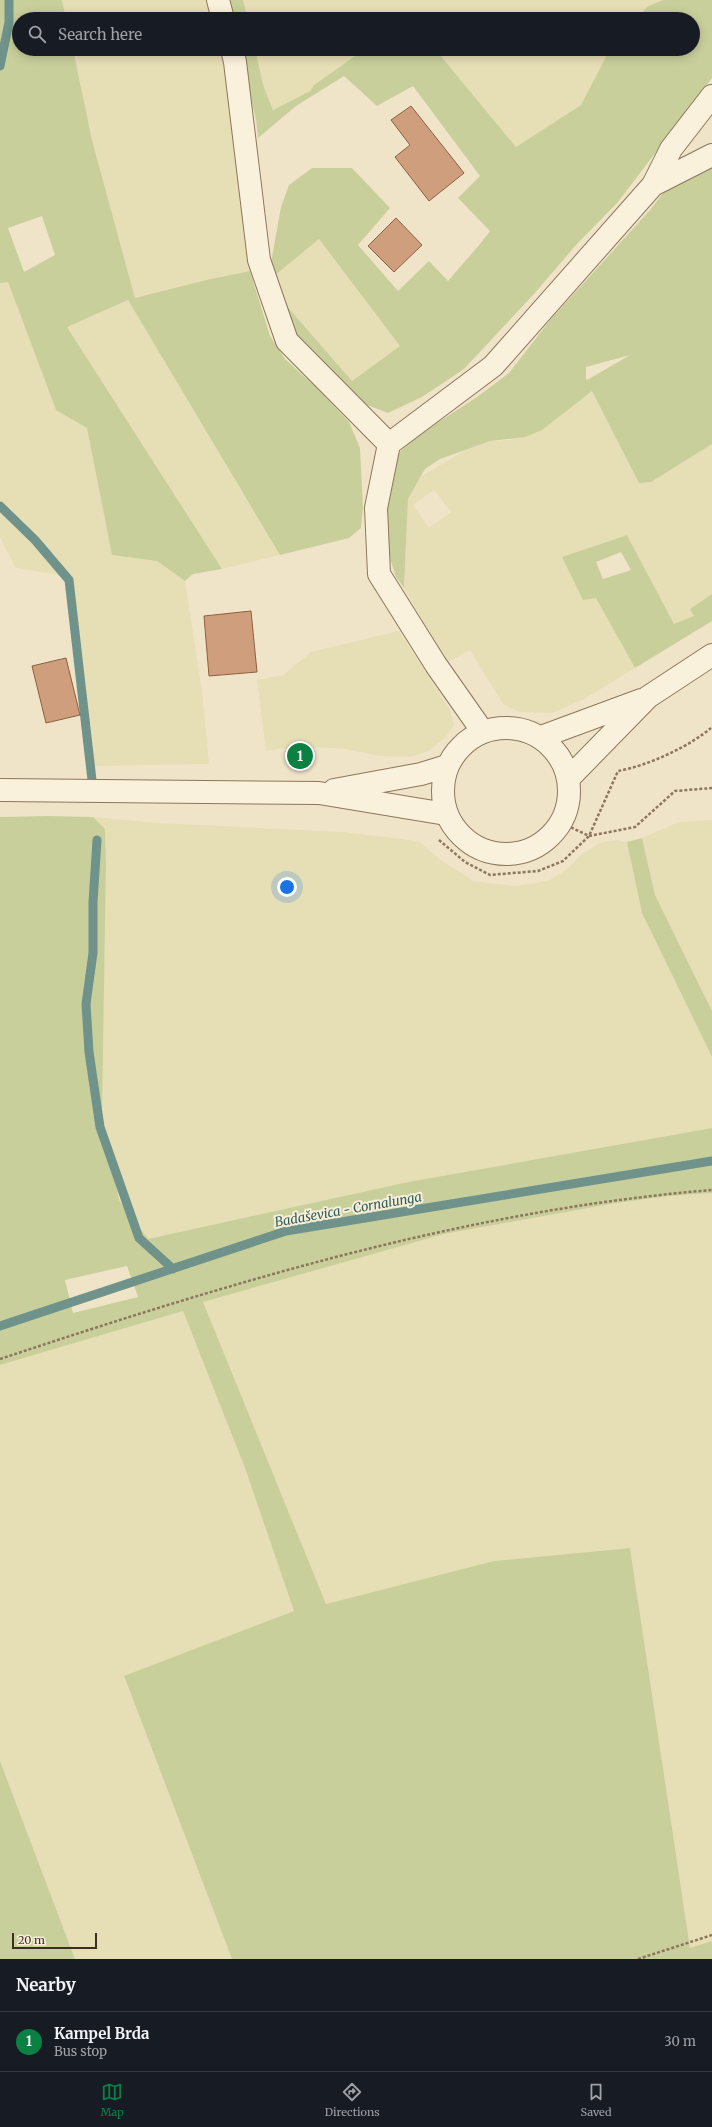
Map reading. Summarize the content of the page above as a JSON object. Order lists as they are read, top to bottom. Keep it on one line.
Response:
{"water":["Badaševica - Cornalunga"],"scale_bar":"20 m","page":{"search":"Search here","pins":"1","scale":"20 m","heading":"Nearby","list":[{"mark":"1","name":"Kampel Brda","note":"Bus stop","value":"30 m"}],"nav":["Map","Directions","Saved"]}}
